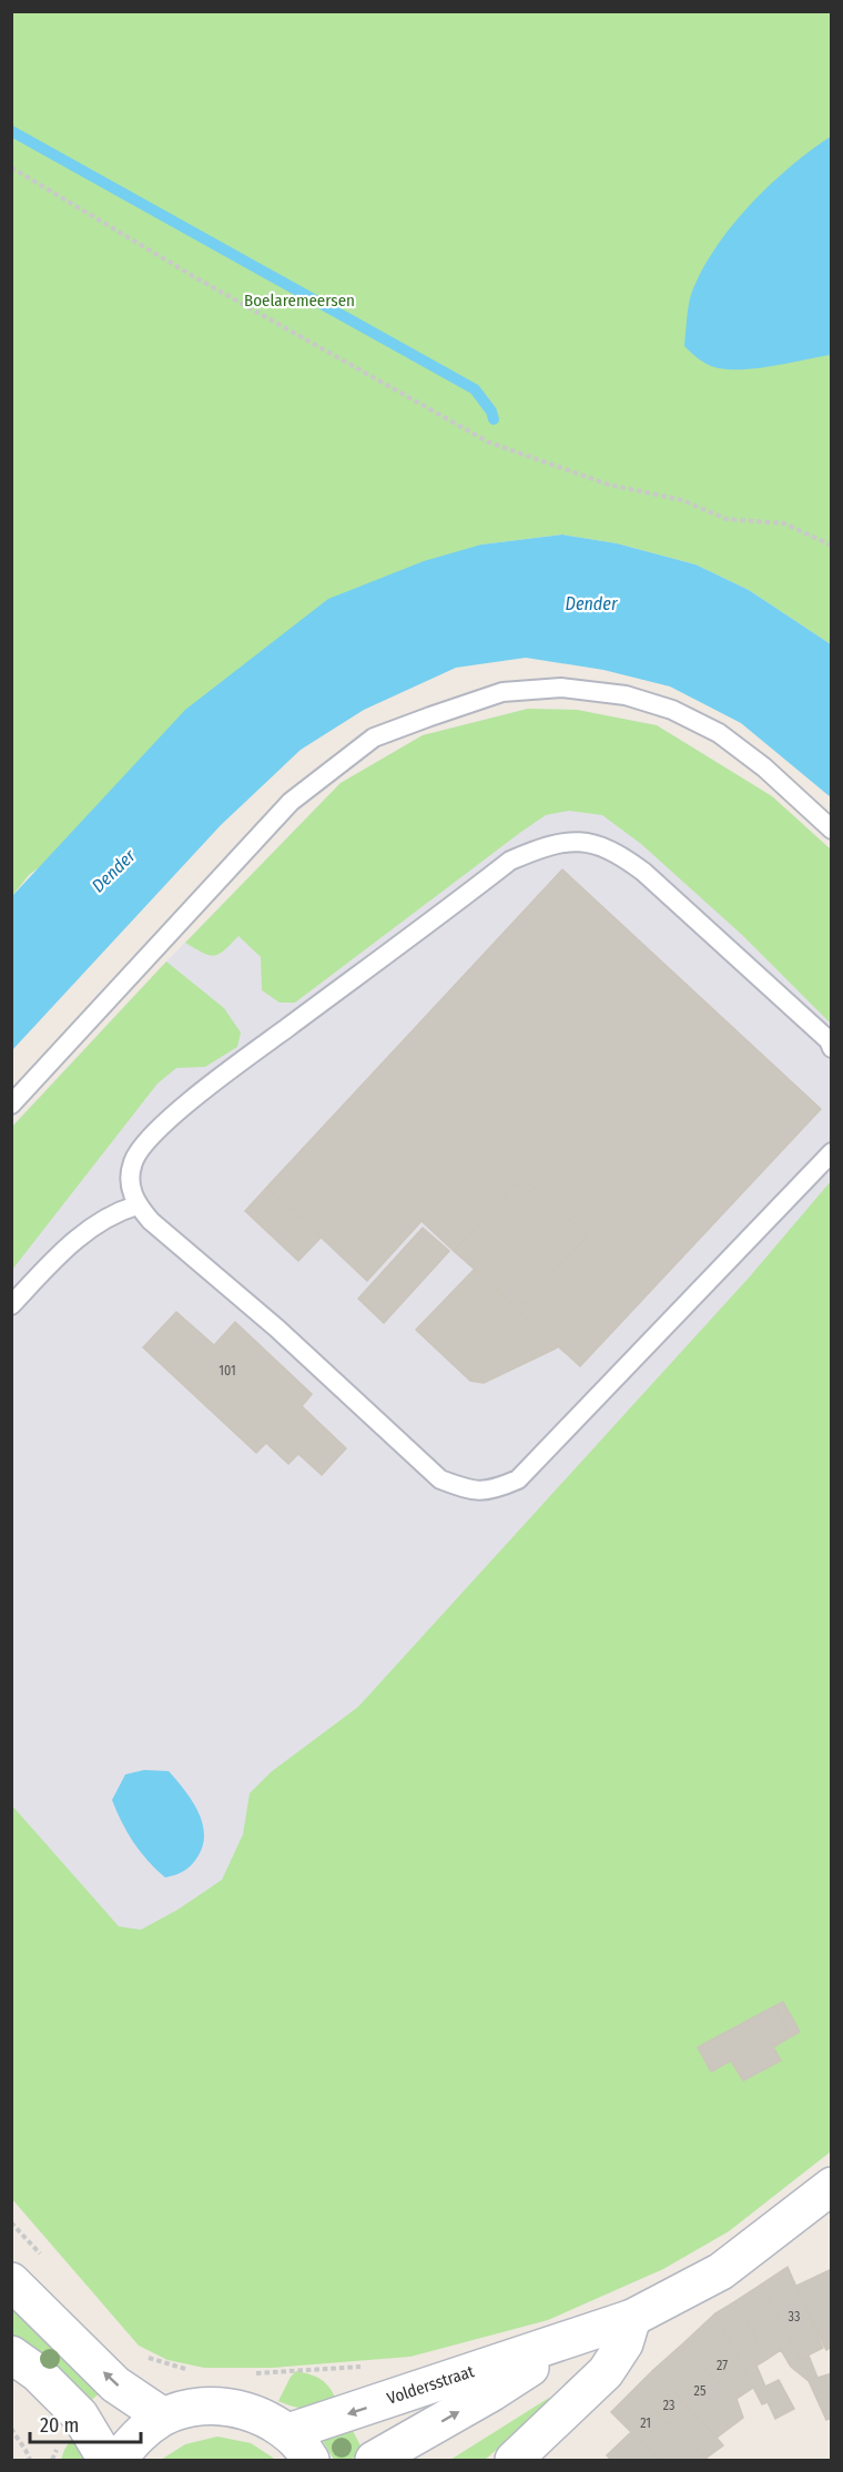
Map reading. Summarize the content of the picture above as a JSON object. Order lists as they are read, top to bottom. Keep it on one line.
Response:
{"streets":{"street":["Voldersstraat"]},"water":["Dender"],"parks":["Boelaremeersen"],"house_numbers":["101","33","27","25","23","21"],"scale_bar":"20 m"}
